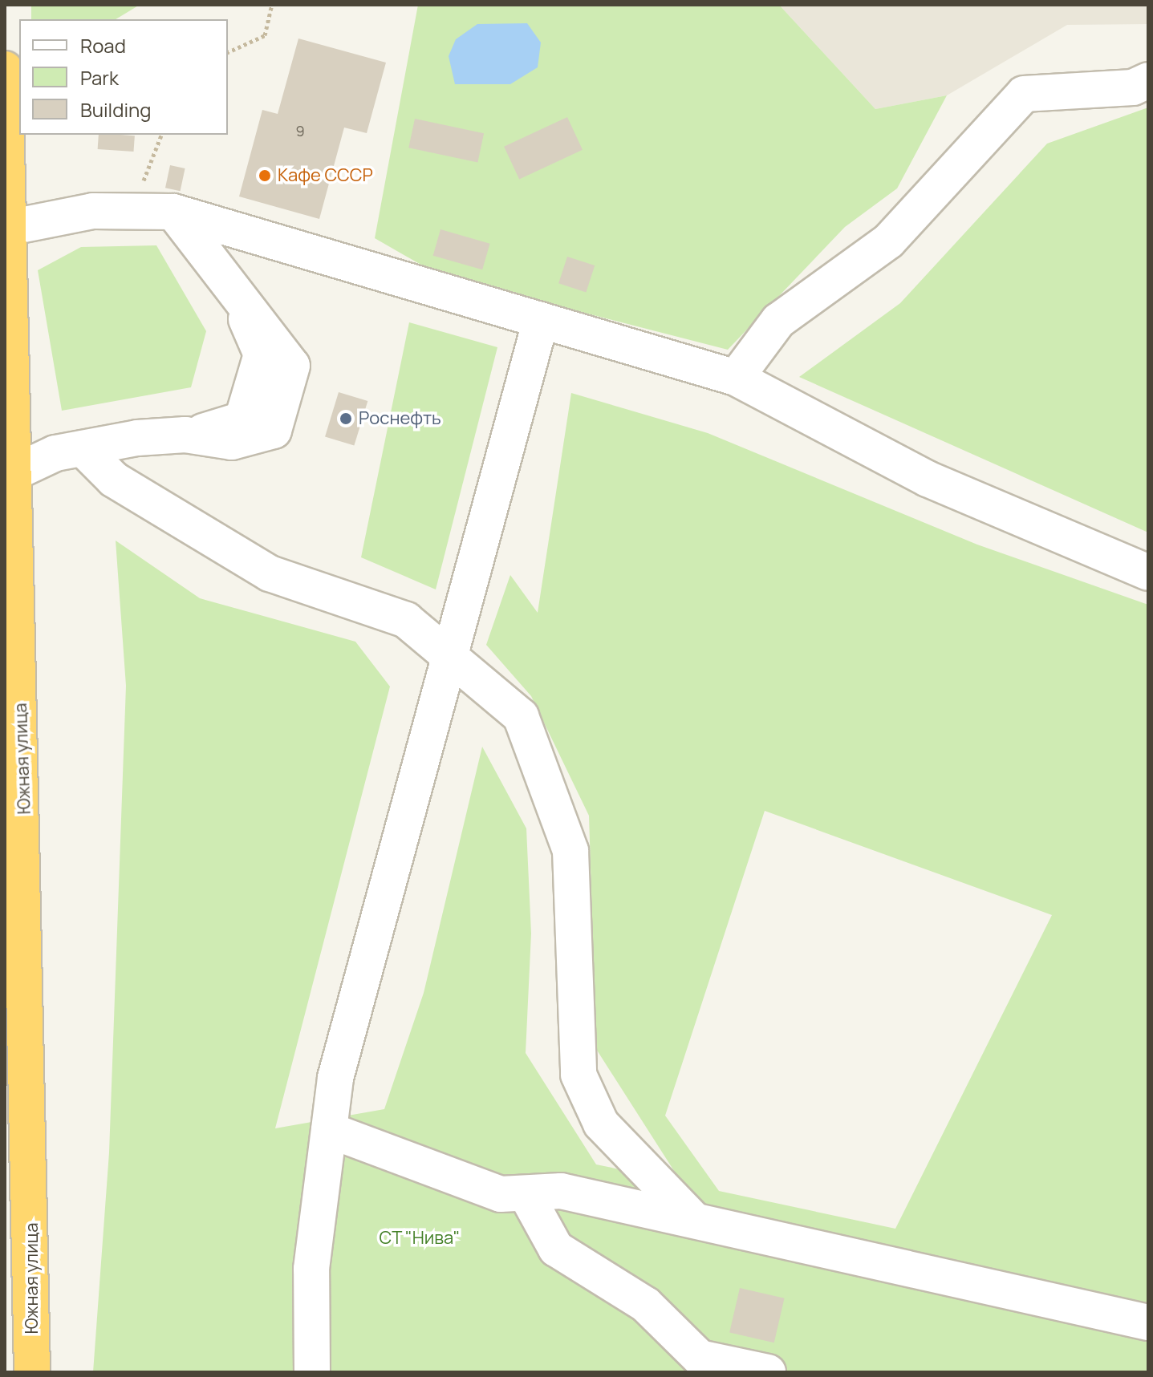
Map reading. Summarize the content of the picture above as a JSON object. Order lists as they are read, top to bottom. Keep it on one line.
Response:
{"streets":{"highway":["Южная улица"]},"parks":["СТ \"Нива\""],"places":["Кафе СССР","Роснефть"],"house_numbers":["9"],"legend":["Road","Park","Building"]}
